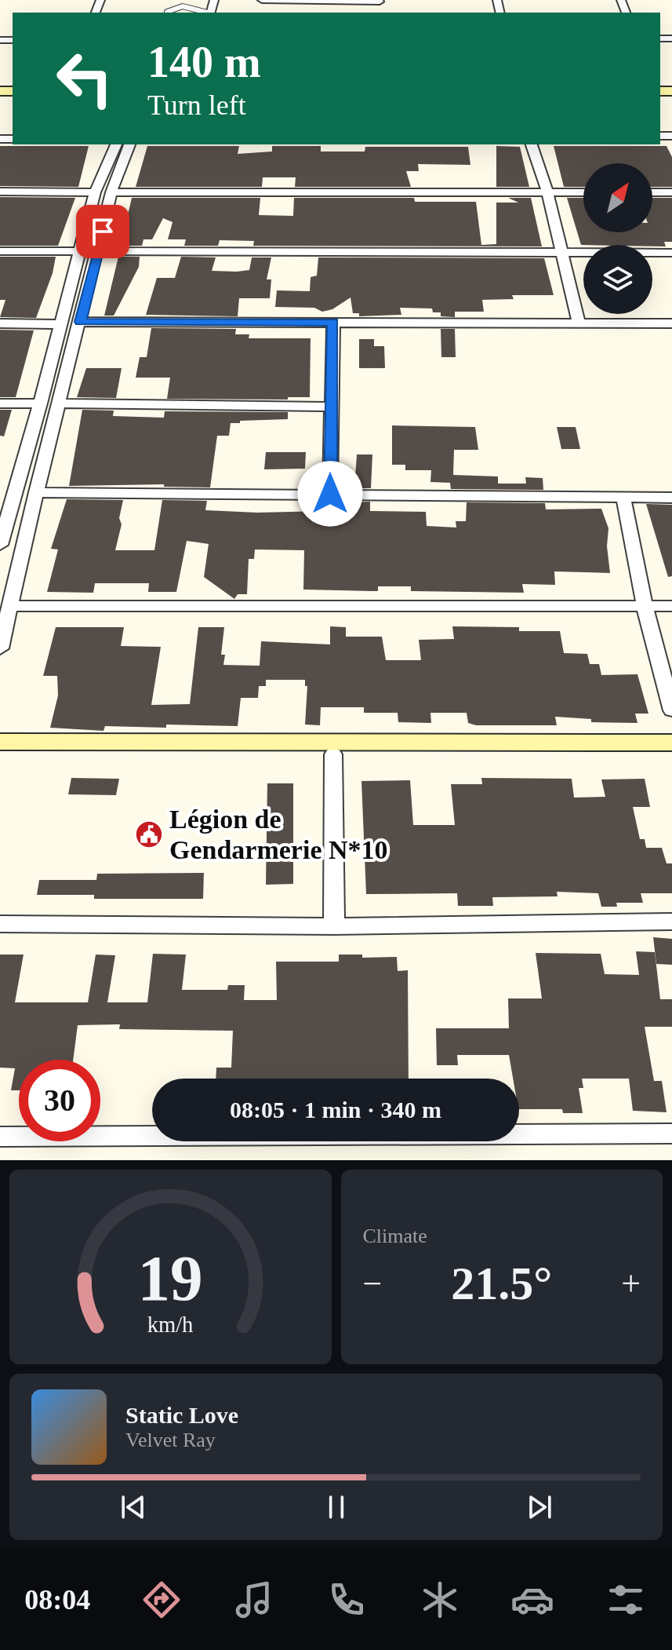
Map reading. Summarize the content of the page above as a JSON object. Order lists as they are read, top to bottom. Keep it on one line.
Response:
{"places":{"public building":["Légion de Gendarmerie N*10"]},"north":"top right","page":{"turn":["140 m","Turn left"],"limit":"30","trip":"08:05 · 1 min · 340 m","tile":"Climate","heat":["−","21.5°","+"],"song":["Static Love","Velvet Ray"],"tabs":"08:04","gauge":["19","km/h"]}}
